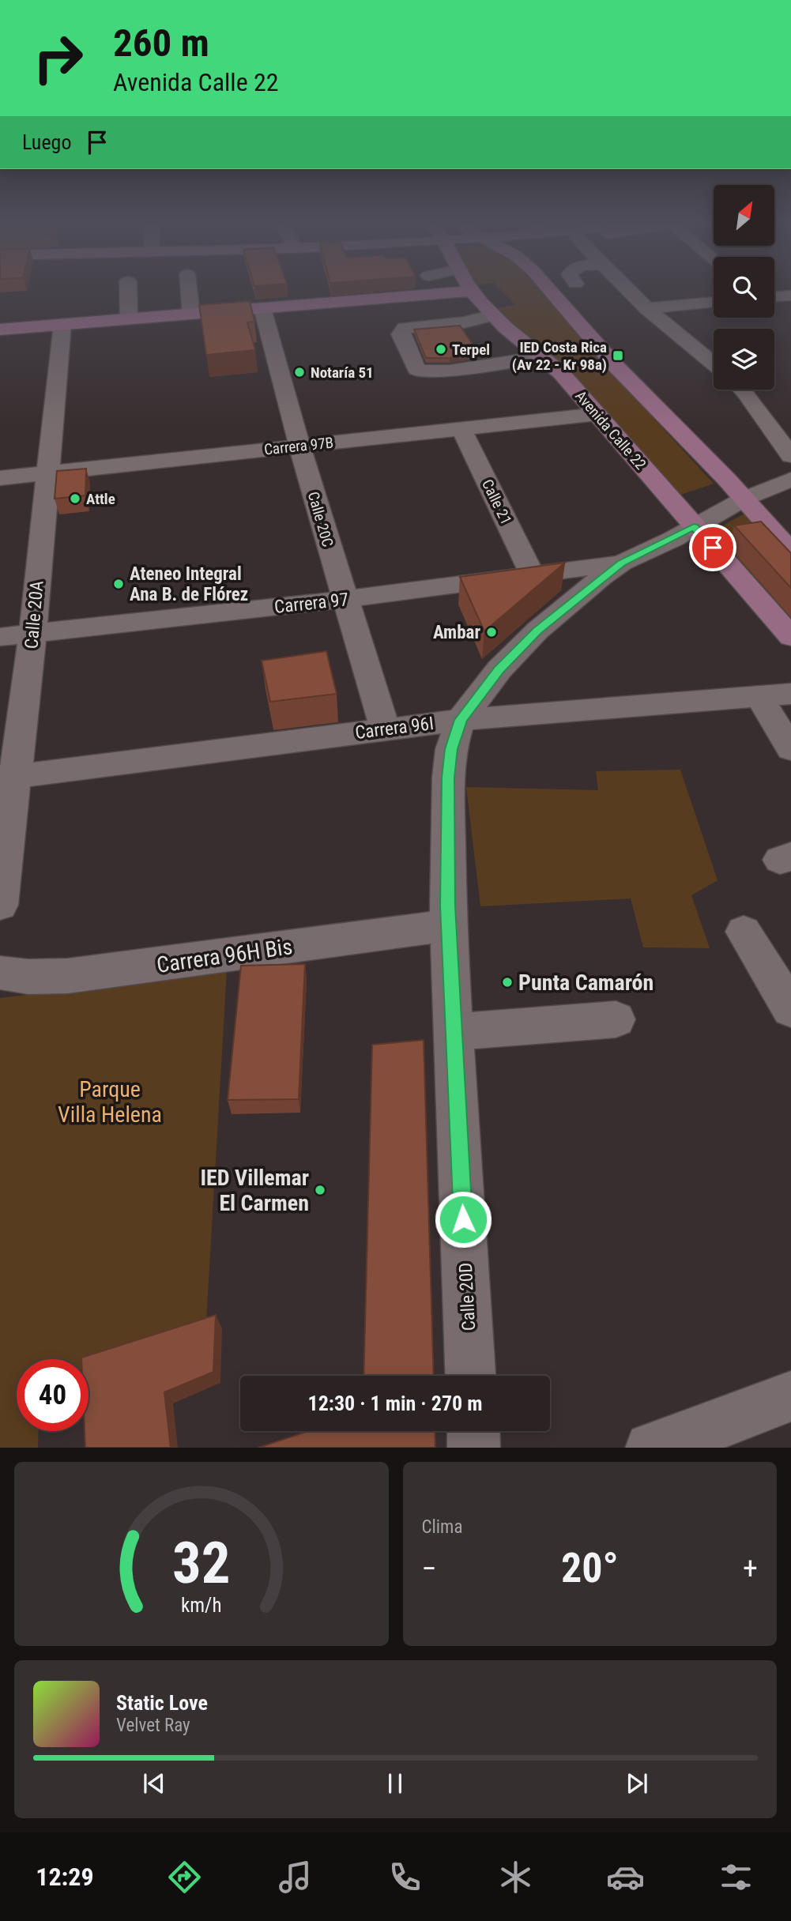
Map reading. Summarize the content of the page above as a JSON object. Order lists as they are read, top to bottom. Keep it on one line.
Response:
{"streets":{"main road":["Avenida Calle 22"],"street":["Carrera 97B","Calle 21","Calle 20C","Carrera 97","Calle 20A","Carrera 96I","Carrera 96H Bis","Calle 20D"]},"crossings":[["Avenida Calle 22","Carrera 97B"],["Avenida Calle 22","Calle 20D"],["Carrera 97B","Calle 21"],["Carrera 97B","Calle 20C"],["Carrera 97B","Calle 20A"],["Calle 21","Carrera 97"],["Calle 20C","Carrera 97"],["Calle 20C","Carrera 96I"],["Carrera 97","Calle 20A"],["Carrera 97","Calle 20D"],["Calle 20A","Carrera 96I"],["Carrera 96I","Calle 20D"],["Carrera 96H Bis","Calle 20D"]],"parks":["Parque Villa Helena"],"places":{"other":["Terpel","Notaría 51","Attle","Ateneo Integral Ana B. de Flórez","Ambar","Punta Camarón","IED Villemar El Carmen"],"transit":["IED Costa Rica (Av 22 - Kr 98a)"]},"north":"top right","page":{"turn":["260 m","Avenida Calle 22"],"then":"Luego","limit":"40","trip":"12:30 · 1 min · 270 m","tile":"Clima","heat":["−","20°","+"],"song":["Static Love","Velvet Ray"],"tabs":"12:29","gauge":["32","km/h"]}}
